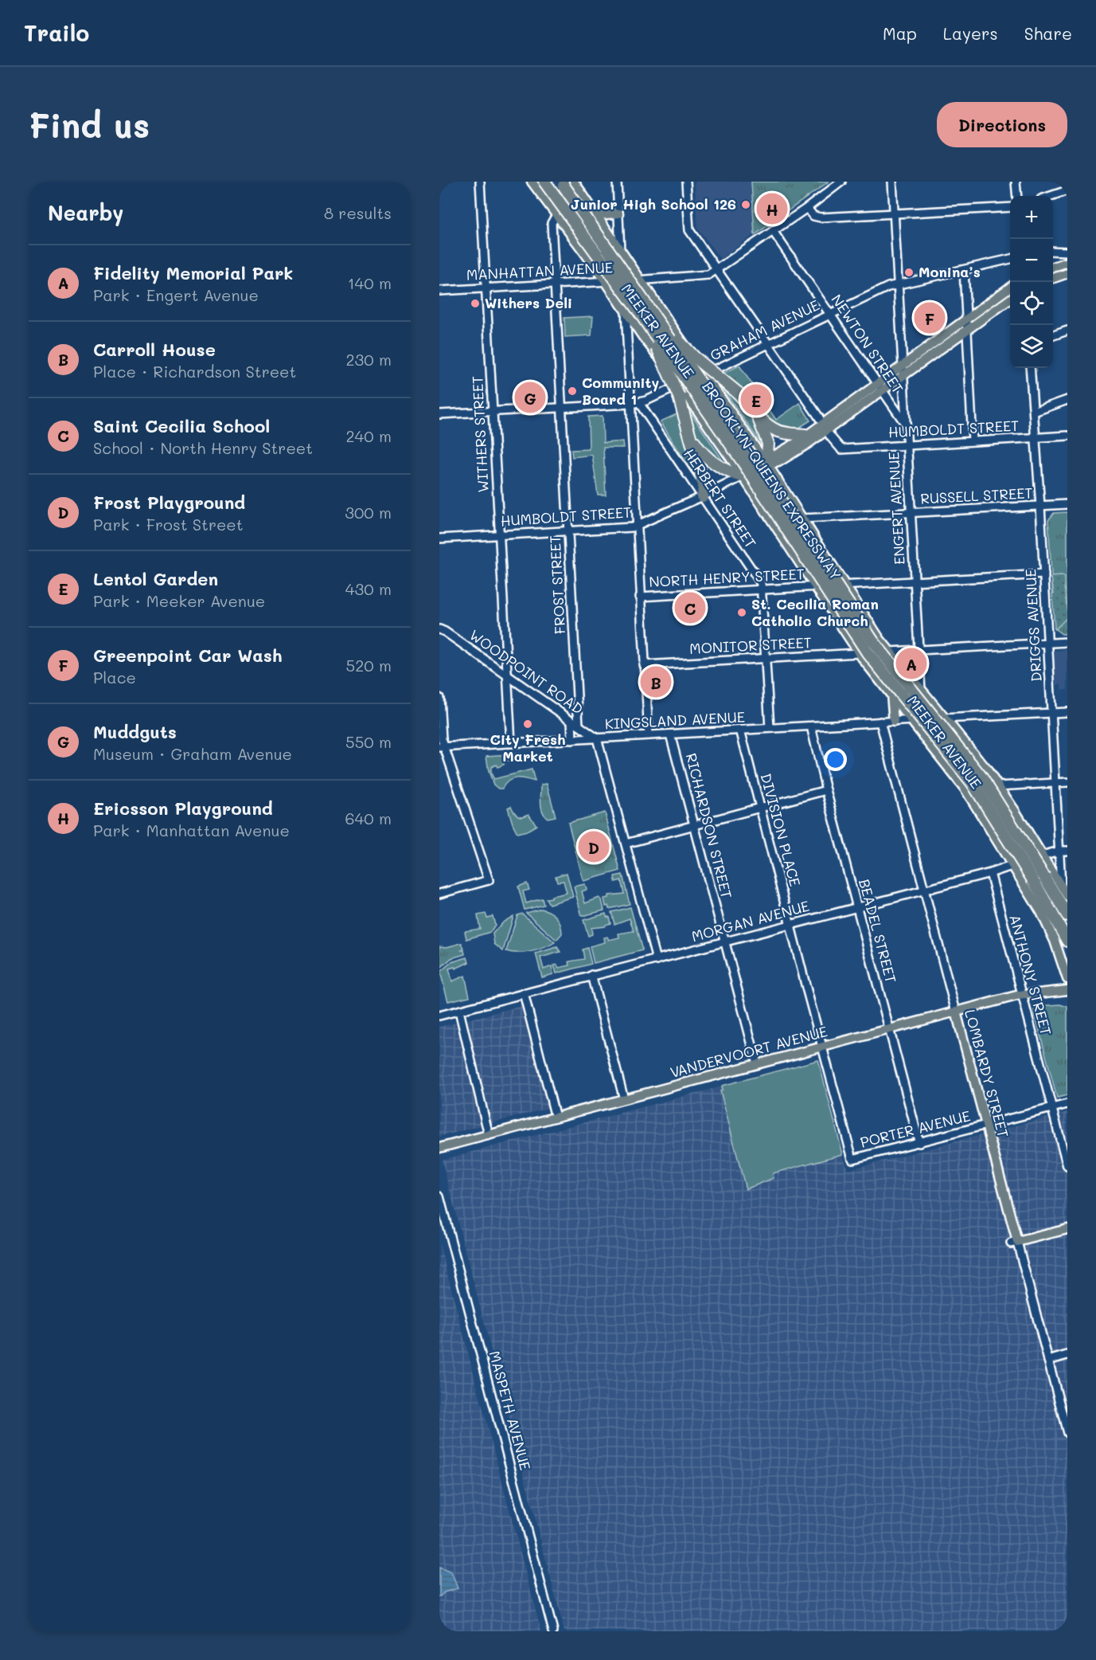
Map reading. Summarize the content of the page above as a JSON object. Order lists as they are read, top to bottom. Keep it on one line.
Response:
{"streets":{"highway":["BROOKLYN-QUEENS EXPRESSWAY"],"main road":["MEEKER AVENUE","HUMBOLDT STREET","VANDERVOORT AVENUE","LOMBARDY STREET"],"street":["MANHATTAN AVENUE","GRAHAM AVENUE","NEWTON STREET","WITHERS STREET","RUSSELL STREET","HERBERT STREET","ENGERT AVENUE","NORTH HENRY STREET","FROST STREET","DRIGGS AVENUE","MONITOR STREET","WOODPOINT ROAD","KINGSLAND AVENUE","RICHARDSON STREET","DIVISION PLACE","MORGAN AVENUE","BEADEL STREET","ANTHONY STREET","PORTER AVENUE","MASPETH AVENUE"]},"crossings":[["MANHATTAN AVENUE","MEEKER AVENUE"],["MANHATTAN AVENUE","NEWTON STREET"],["MANHATTAN AVENUE","WITHERS STREET"],["MANHATTAN AVENUE","FROST STREET"],["GRAHAM AVENUE","MEEKER AVENUE"],["GRAHAM AVENUE","NEWTON STREET"],["GRAHAM AVENUE","WITHERS STREET"],["GRAHAM AVENUE","HERBERT STREET"],["GRAHAM AVENUE","ENGERT AVENUE"],["GRAHAM AVENUE","FROST STREET"],["MEEKER AVENUE","HUMBOLDT STREET"],["MEEKER AVENUE","RUSSELL STREET"],["MEEKER AVENUE","ENGERT AVENUE"],["MEEKER AVENUE","NORTH HENRY STREET"],["MEEKER AVENUE","FROST STREET"],["MEEKER AVENUE","DRIGGS AVENUE"],["MEEKER AVENUE","MONITOR STREET"],["MEEKER AVENUE","KINGSLAND AVENUE"],["MEEKER AVENUE","MORGAN AVENUE"],["NEWTON STREET","ENGERT AVENUE"],["HUMBOLDT STREET","WITHERS STREET"],["HUMBOLDT STREET","HERBERT STREET"],["HUMBOLDT STREET","ENGERT AVENUE"],["HUMBOLDT STREET","FROST STREET"],["HUMBOLDT STREET","DRIGGS AVENUE"],["WITHERS STREET","WOODPOINT ROAD"],["WITHERS STREET","KINGSLAND AVENUE"],["RUSSELL STREET","ENGERT AVENUE"],["RUSSELL STREET","DRIGGS AVENUE"],["HERBERT STREET","NORTH HENRY STREET"],["HERBERT STREET","MONITOR STREET"],["HERBERT STREET","KINGSLAND AVENUE"],["ENGERT AVENUE","NORTH HENRY STREET"],["NORTH HENRY STREET","DRIGGS AVENUE"],["FROST STREET","WOODPOINT ROAD"],["DRIGGS AVENUE","KINGSLAND AVENUE"],["DRIGGS AVENUE","MORGAN AVENUE"],["WOODPOINT ROAD","KINGSLAND AVENUE"],["KINGSLAND AVENUE","RICHARDSON STREET"],["KINGSLAND AVENUE","DIVISION PLACE"],["KINGSLAND AVENUE","BEADEL STREET"],["KINGSLAND AVENUE","LOMBARDY STREET"],["RICHARDSON STREET","MORGAN AVENUE"],["RICHARDSON STREET","VANDERVOORT AVENUE"],["DIVISION PLACE","MORGAN AVENUE"],["DIVISION PLACE","VANDERVOORT AVENUE"],["DIVISION PLACE","PORTER AVENUE"],["MORGAN AVENUE","BEADEL STREET"],["MORGAN AVENUE","ANTHONY STREET"],["MORGAN AVENUE","LOMBARDY STREET"],["BEADEL STREET","VANDERVOORT AVENUE"],["BEADEL STREET","PORTER AVENUE"],["ANTHONY STREET","VANDERVOORT AVENUE"],["ANTHONY STREET","PORTER AVENUE"],["VANDERVOORT AVENUE","LOMBARDY STREET"],["LOMBARDY STREET","PORTER AVENUE"]],"places":["Junior High School 126","Monina’s","Withers Deli","Community Board 1","St. Cecilia Roman Catholic Church","City Fresh Market"],"page":{"header":"Trailo","nav":["Map","Layers","Share"],"buttons":"Directions","title":"Find us","heading":["Nearby","8 results"],"pins":["H","F","G","E","C","A","B","D"],"map_buttons":["+","−"],"list":[{"mark":"A","name":"Fidelity Memorial Park","note":"Park · Engert Avenue","value":"140 m"},{"mark":"B","name":"Carroll House","note":"Place · Richardson Street","value":"230 m"},{"mark":"C","name":"Saint Cecilia School","note":"School · North Henry Street","value":"240 m"},{"mark":"D","name":"Frost Playground","note":"Park · Frost Street","value":"300 m"},{"mark":"E","name":"Lentol Garden","note":"Park · Meeker Avenue","value":"430 m"},{"mark":"F","name":"Greenpoint Car Wash","note":"Place","value":"520 m"},{"mark":"G","name":"Muddguts","note":"Museum · Graham Avenue","value":"550 m"},{"mark":"H","name":"Ericsson Playground","note":"Park · Manhattan Avenue","value":"640 m"}]}}
